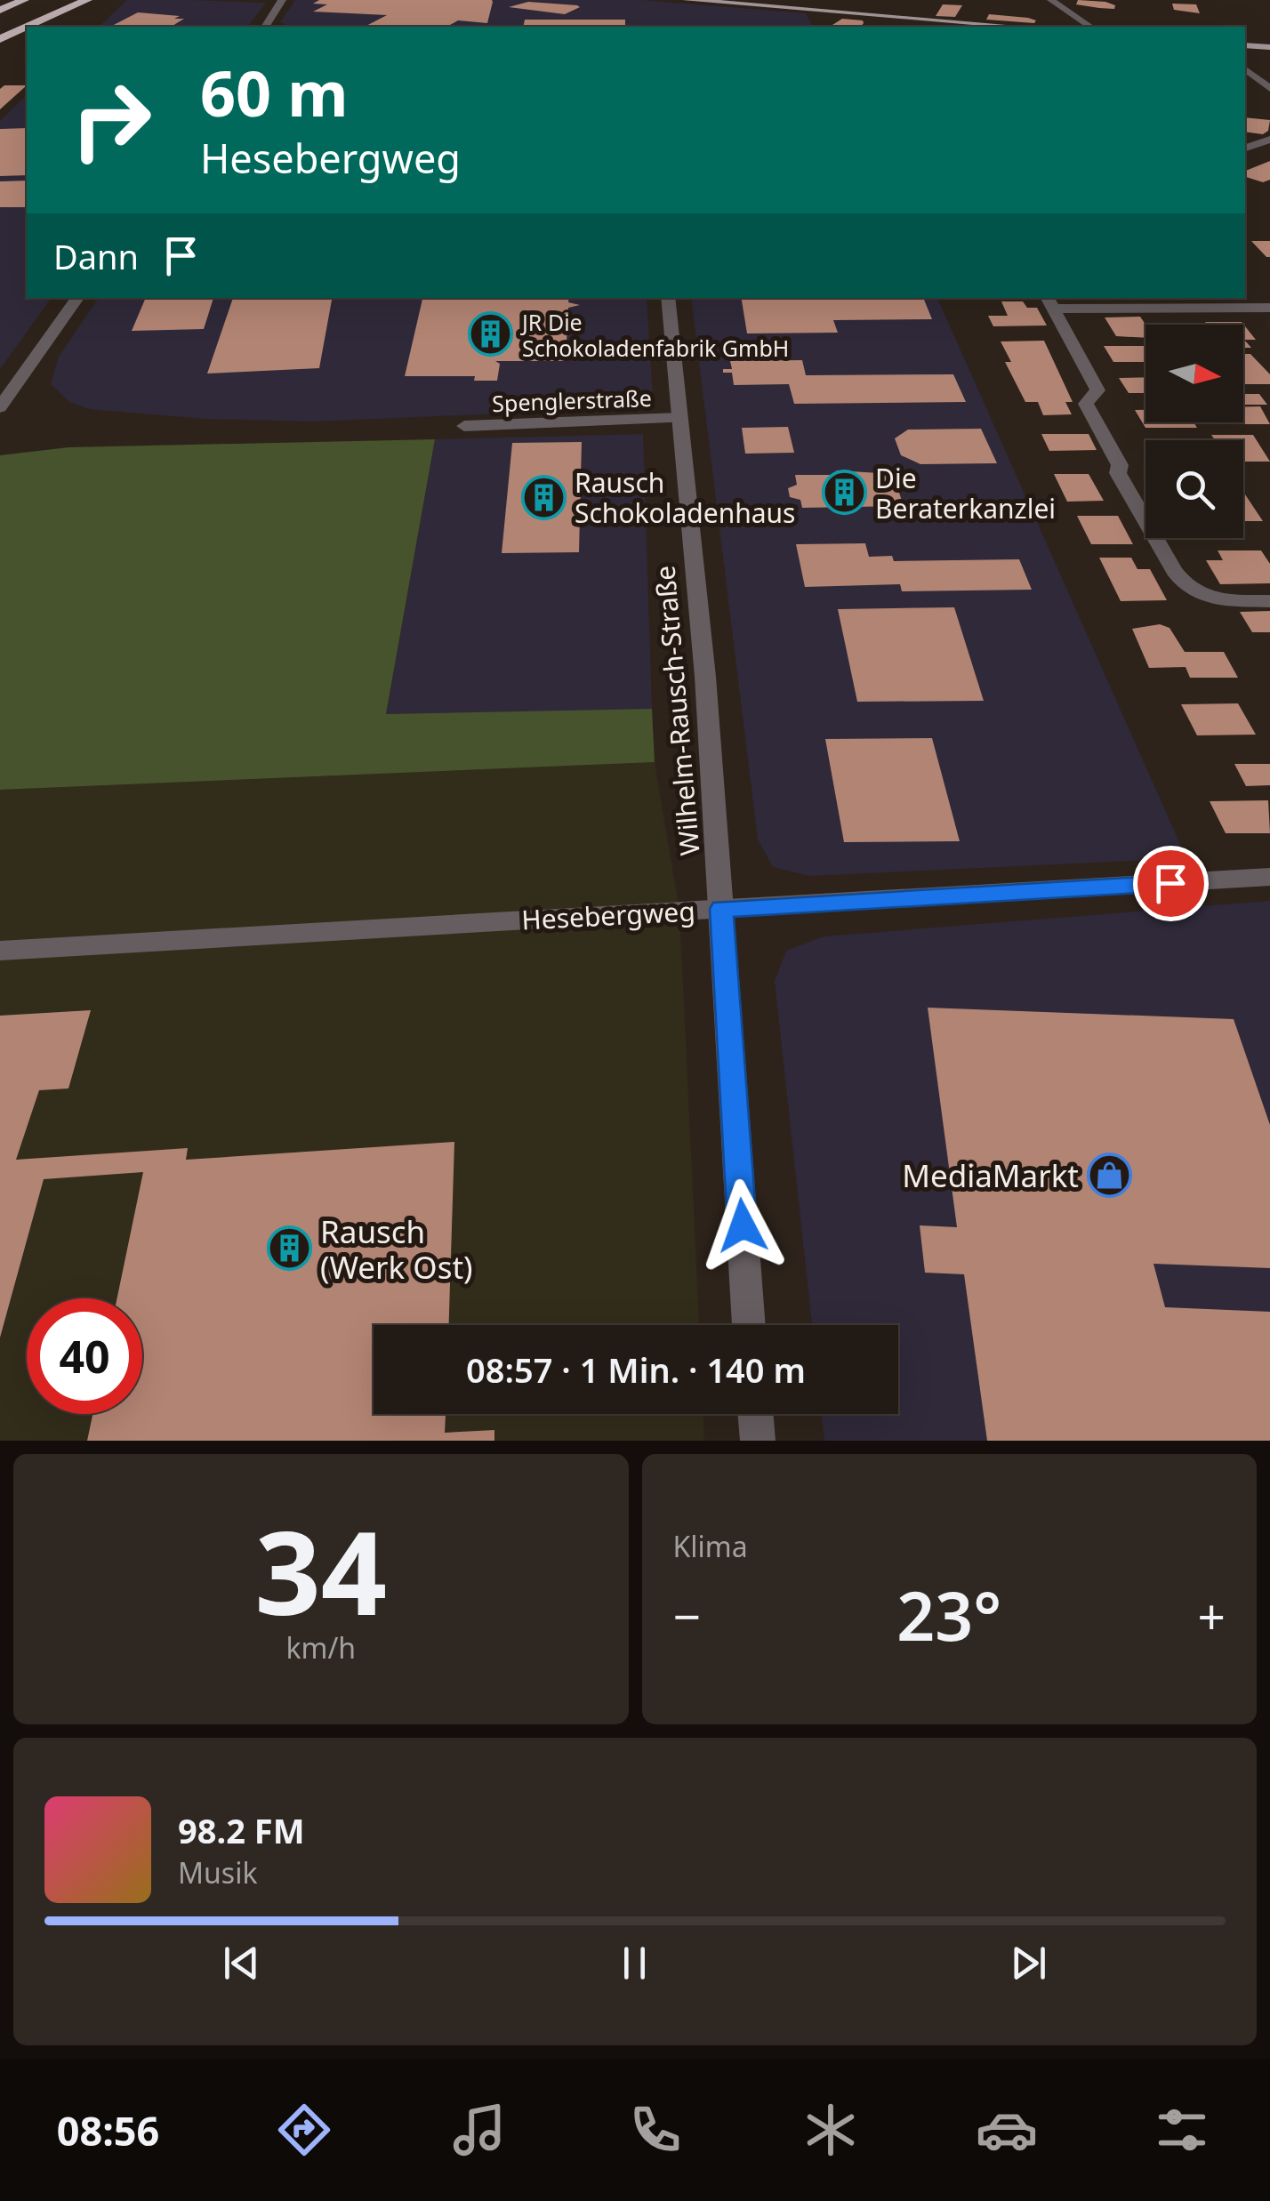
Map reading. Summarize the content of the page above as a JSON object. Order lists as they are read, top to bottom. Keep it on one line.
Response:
{"streets":{"street":["Spenglerstraße","Wilhelm-Rausch-Straße","Hesebergweg"]},"crossings":[["Spenglerstraße","Wilhelm-Rausch-Straße"],["Wilhelm-Rausch-Straße","Hesebergweg"]],"places":{"building":["JR Die Schokoladenfabrik GmbH","Die Beraterkanzlei","Rausch Schokoladenhaus","Rausch (Werk Ost)"],"shop":["MediaMarkt"]},"north":"right","page":{"turn":["60 m","Hesebergweg"],"then":"Dann","limit":"40","trip":"08:57 · 1 Min. · 140 m","tile":[["34","km/h"],"Klima"],"heat":["−","23°","+"],"song":["98.2 FM","Musik"],"tabs":"08:56"}}
